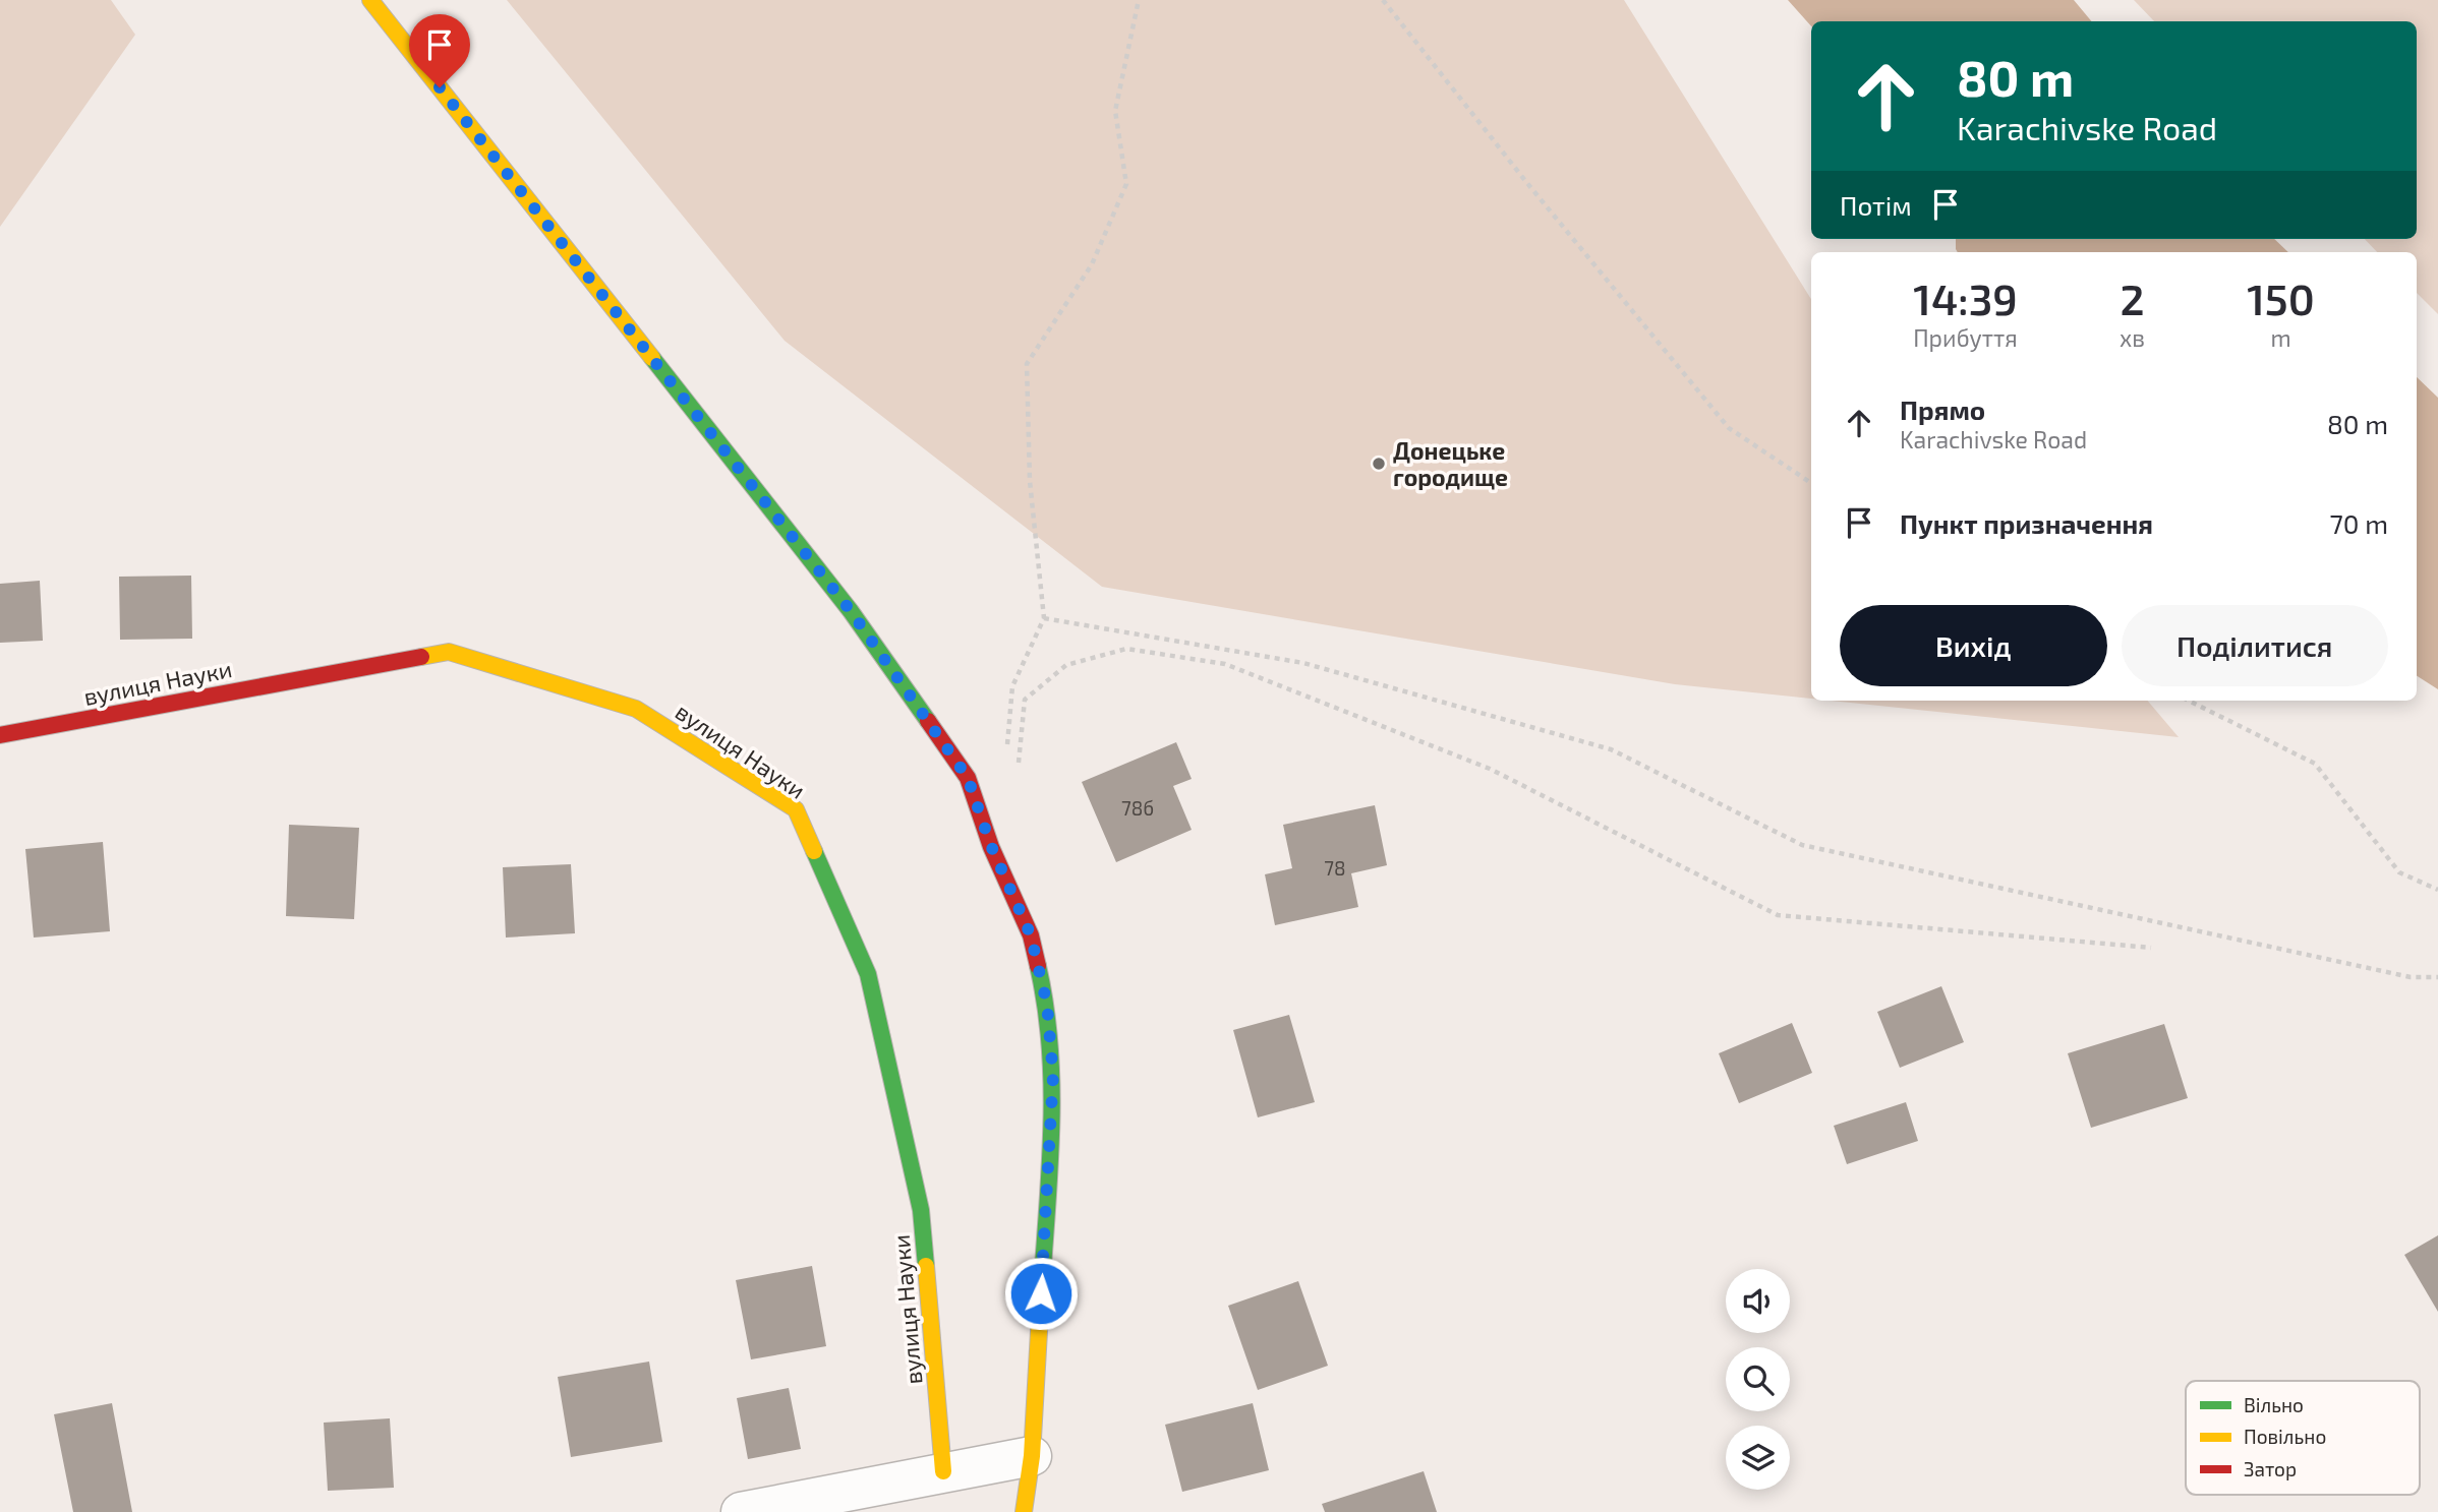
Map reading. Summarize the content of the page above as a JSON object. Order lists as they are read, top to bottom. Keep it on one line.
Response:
{"streets":{"main road":["вулиця Науки"]},"places":["Донецьке городище"],"house_numbers":["78б","78"],"legend":["Вільно","Повільно","Затор"],"page":{"turn":["80 m","Karachivske Road"],"then":"Потім","eta":["14:39","Прибуття","2","хв","150","m"],"list":[{"name":"Прямо","note":"Karachivske Road","value":"80 m"},{"name":"Пункт призначення","value":"70 m"}],"buttons":["Вихід","Поділитися"]}}
